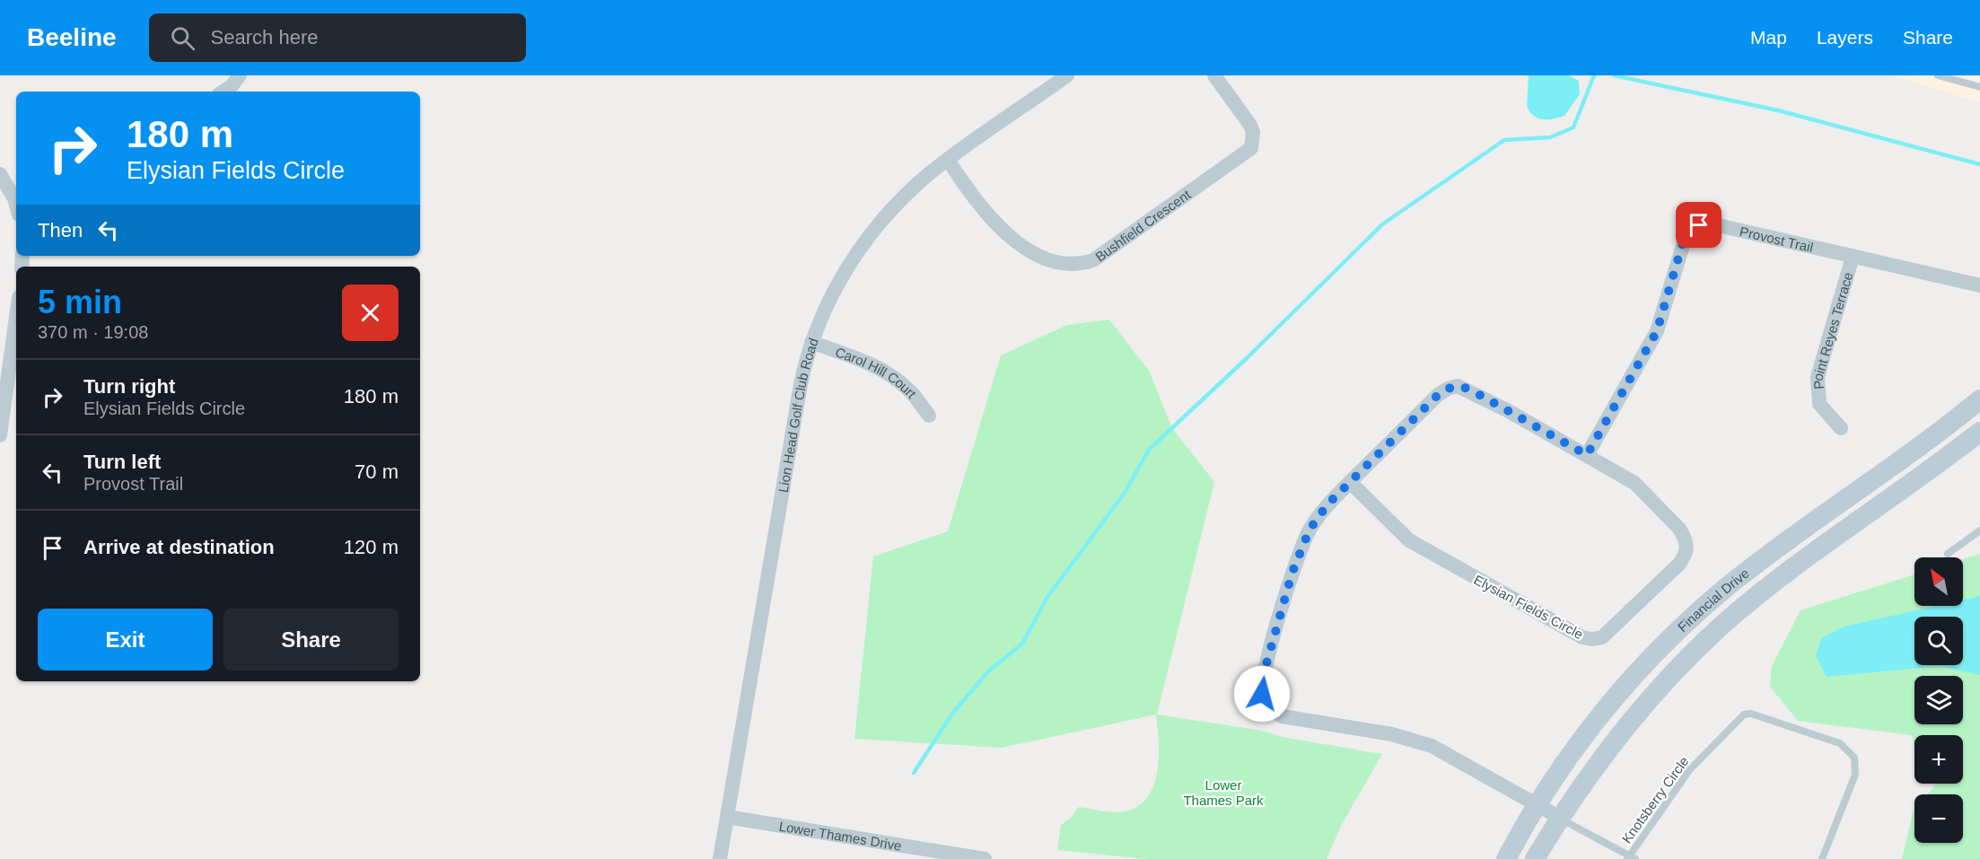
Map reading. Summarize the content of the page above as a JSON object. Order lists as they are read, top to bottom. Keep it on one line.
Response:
{"streets":{"street":["Bushfield Crescent","Provost Trail","Point Reyes Terrace","Carol Hill Court","Lion Head Golf Club Road","Financial Drive","Elysian Fields Circle","Lower Thames Drive"],"lane":["Knotsberry Circle"]},"crossings":[["Bushfield Crescent","Lion Head Golf Club Road"],["Provost Trail","Point Reyes Terrace"],["Provost Trail","Elysian Fields Circle"],["Carol Hill Court","Lion Head Golf Club Road"],["Lion Head Golf Club Road","Lower Thames Drive"],["Financial Drive","Elysian Fields Circle"],["Financial Drive","Knotsberry Circle"],["Elysian Fields Circle","Knotsberry Circle"]],"parks":["Lower Thames Park"],"north":"top left","page":{"header":"Beeline","search":"Search here","nav":["Map","Layers","Share"],"turn":["180 m","Elysian Fields Circle"],"then":"Then","heading":["5 min","370 m · 19:08"],"list":[{"name":"Turn right","note":"Elysian Fields Circle","value":"180 m"},{"name":"Turn left","note":"Provost Trail","value":"70 m"},{"name":"Arrive at destination","value":"120 m"}],"map_buttons":["+","−"],"buttons":["Exit","Share"]}}
